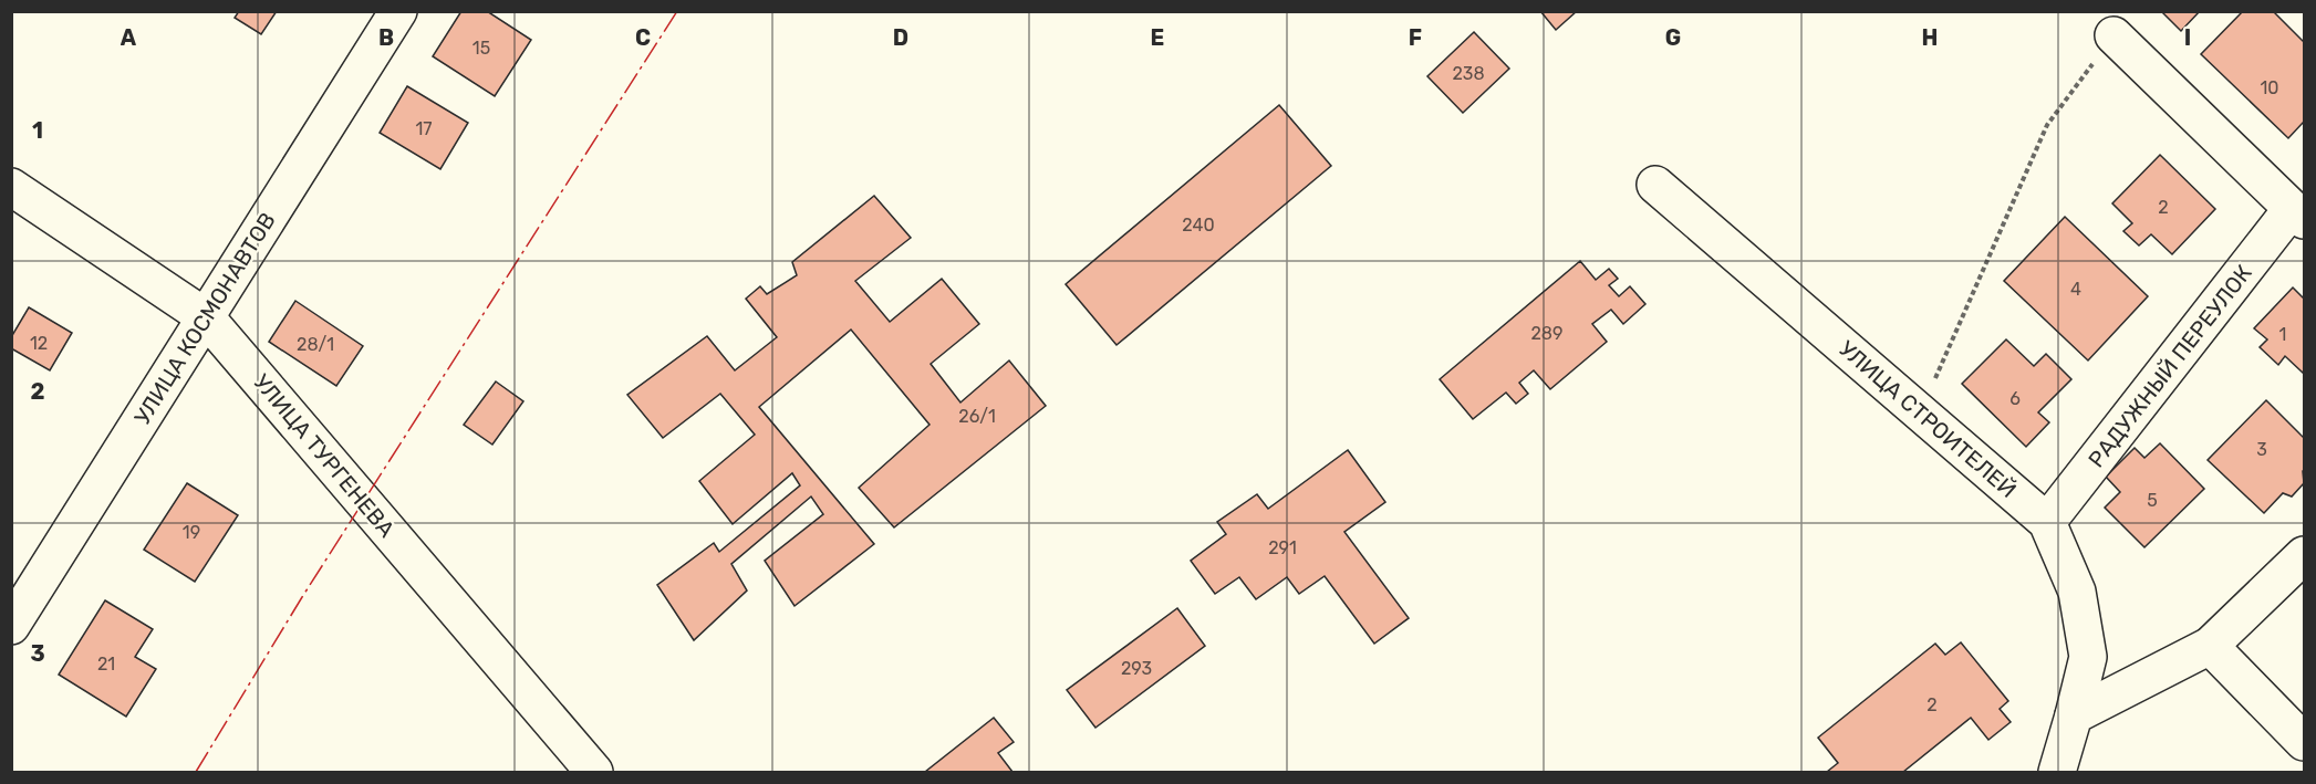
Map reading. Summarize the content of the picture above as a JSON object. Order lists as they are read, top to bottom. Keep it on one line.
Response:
{"streets":{"street":["УЛИЦА КОСМОНАВТОВ","РАДУЖНЫЙ ПЕРЕУЛОК","УЛИЦА СТРОИТЕЛЕЙ","УЛИЦА ТУРГЕНЕВА"]},"crossings":[["УЛИЦА КОСМОНАВТОВ","УЛИЦА ТУРГЕНЕВА"],["РАДУЖНЫЙ ПЕРЕУЛОК","УЛИЦА СТРОИТЕЛЕЙ"]],"house_numbers":["15","238","10","17","2","240","4","289","1","12","28/1","6","26/1","3","5","19","291","21","293","2"],"grid":{"columns":["A","B","C","D","E","F","G","H","I"],"rows":["1","2","3"]}}
